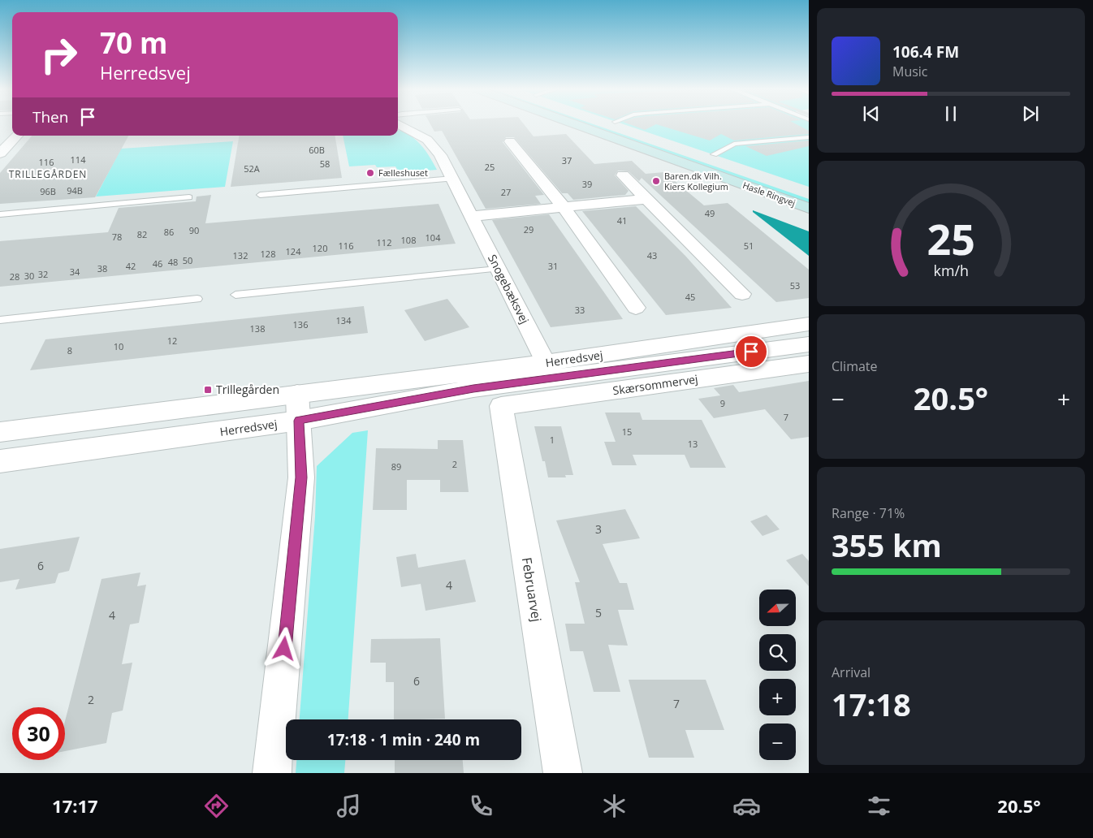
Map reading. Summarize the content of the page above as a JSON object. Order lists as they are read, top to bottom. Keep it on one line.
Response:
{"streets":{"main road":["Hasle Ringvej"],"street":["Snogebæksvej","Herredsvej","Skærsommervej","Februarvej"]},"crossings":[["Snogebæksvej","Herredsvej"],["Skærsommervej","Februarvej"]],"districts":["TRILLEGÅRDEN"],"places":{"other":["Fælleshuset","Baren.dk Vilh. Kiers Kollegium"],"transit":["Trillegården"]},"house_numbers":["60B","114","37","116","58","25","52A","39","94B","96B","27","49","41","29","90","86","82","78","104","108","112","116","51","120","124","128","132","43","50","48","46","42","31","38","34","32","30","28","53","45","33","134","136","138","12","10","8","9","7","15","1","13","2","89","3","6","4","5","4","6","2","7"],"north":"left","page":{"turn":["70 m","Herredsvej"],"song":["106.4 FM","Music"],"then":"Then","tile":["Climate",["Range · 71%","355 km"],["Arrival","17:18"]],"heat":["−","20.5°","+"],"map_buttons":["+","−"],"limit":"30","trip":"17:18 · 1 min · 240 m","tabs":["17:17","20.5°"],"gauge":["25","km/h"]}}
